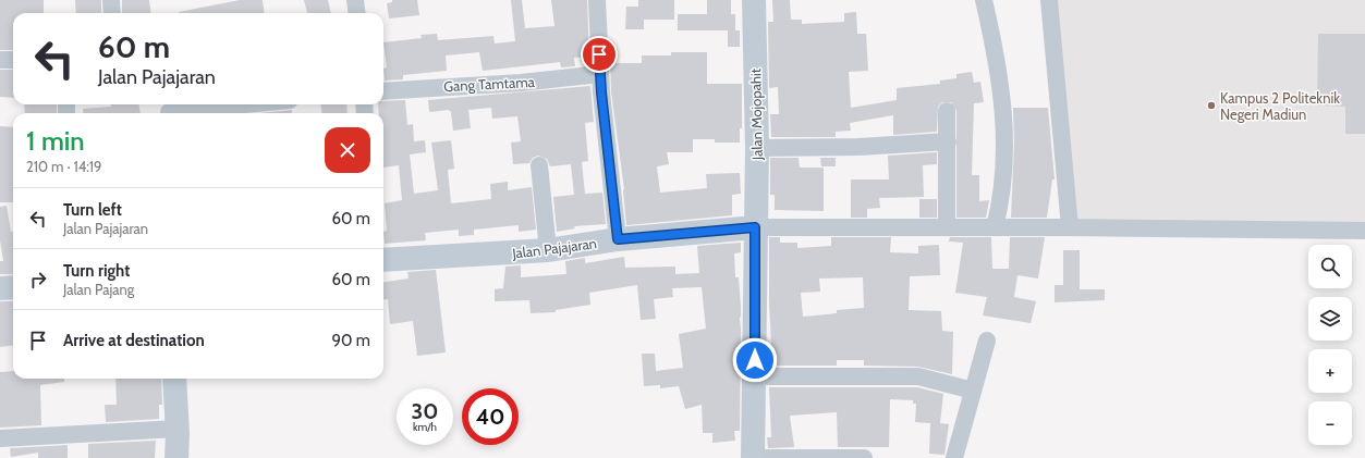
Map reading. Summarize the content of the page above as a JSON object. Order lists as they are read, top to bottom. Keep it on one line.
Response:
{"streets":{"street":["Gang Tamtama","Jalan Mojopahit","Jalan Pajajaran"]},"crossings":[["Jalan Mojopahit","Jalan Pajajaran"]],"places":["Kampus 2 Politeknik Negeri Madiun"],"page":{"turn":["60 m","Jalan Pajajaran"],"heading":["1 min","210 m · 14:19"],"list":[{"name":"Turn left","note":"Jalan Pajajaran","value":"60 m"},{"name":"Turn right","note":"Jalan Pajang","value":"60 m"},{"name":"Arrive at destination","value":"90 m"}],"map_buttons":["+","−"],"speed":"30 km/h","limit":"40"}}
